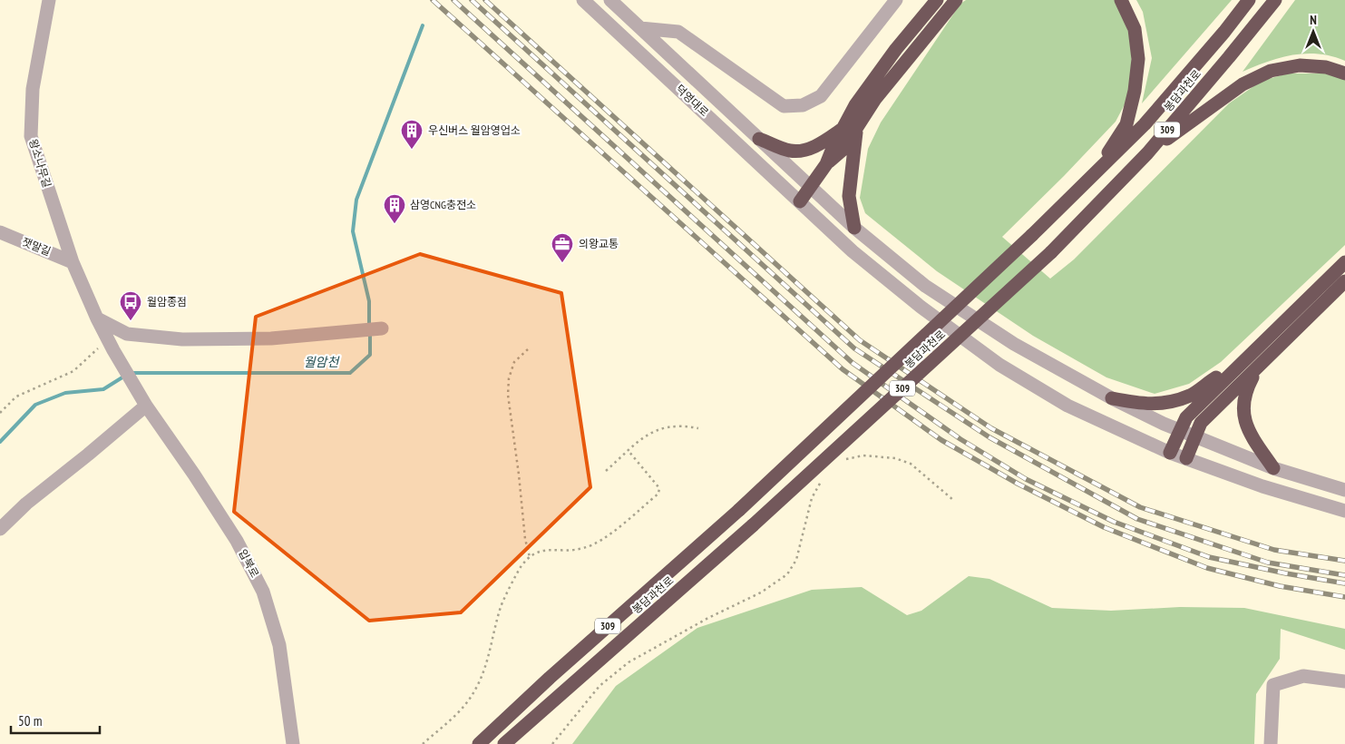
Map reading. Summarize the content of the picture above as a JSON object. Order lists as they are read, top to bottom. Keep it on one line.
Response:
{"streets":{"highway":["봉담과천로","309"],"street":["덕영대로","왕소나무길","잿말길","입북로"]},"crossings":[["왕소나무길","잿말길"],["왕소나무길","입북로"]],"water":["월암천"],"places":{"building":["우신버스 월암영업소","삼영CNG충전소"],"office":["의왕교통"],"bus stop":["월암종점"]},"scale_bar":"50 m","north":"top"}
